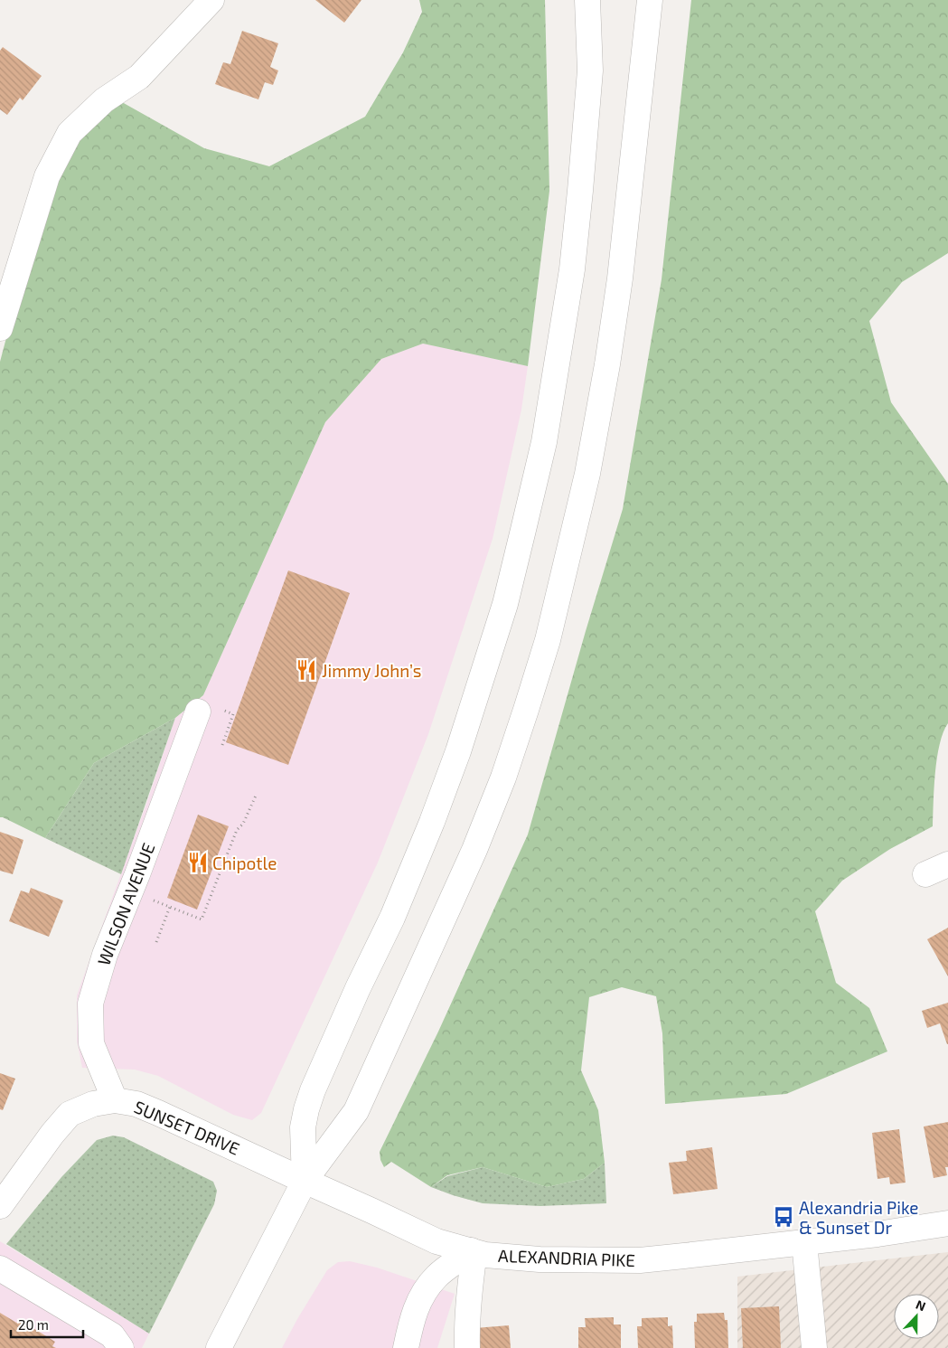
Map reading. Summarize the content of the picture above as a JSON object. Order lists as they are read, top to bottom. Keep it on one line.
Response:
{"streets":{"main road":["WILSON AVENUE","SUNSET DRIVE","ALEXANDRIA PIKE"]},"crossings":[["WILSON AVENUE","SUNSET DRIVE"],["SUNSET DRIVE","ALEXANDRIA PIKE"]],"places":{"restaurant":["Jimmy John’s","Chipotle"],"bus stop":["Alexandria Pike & Sunset Dr"]},"scale_bar":"20 m","north":"top"}
